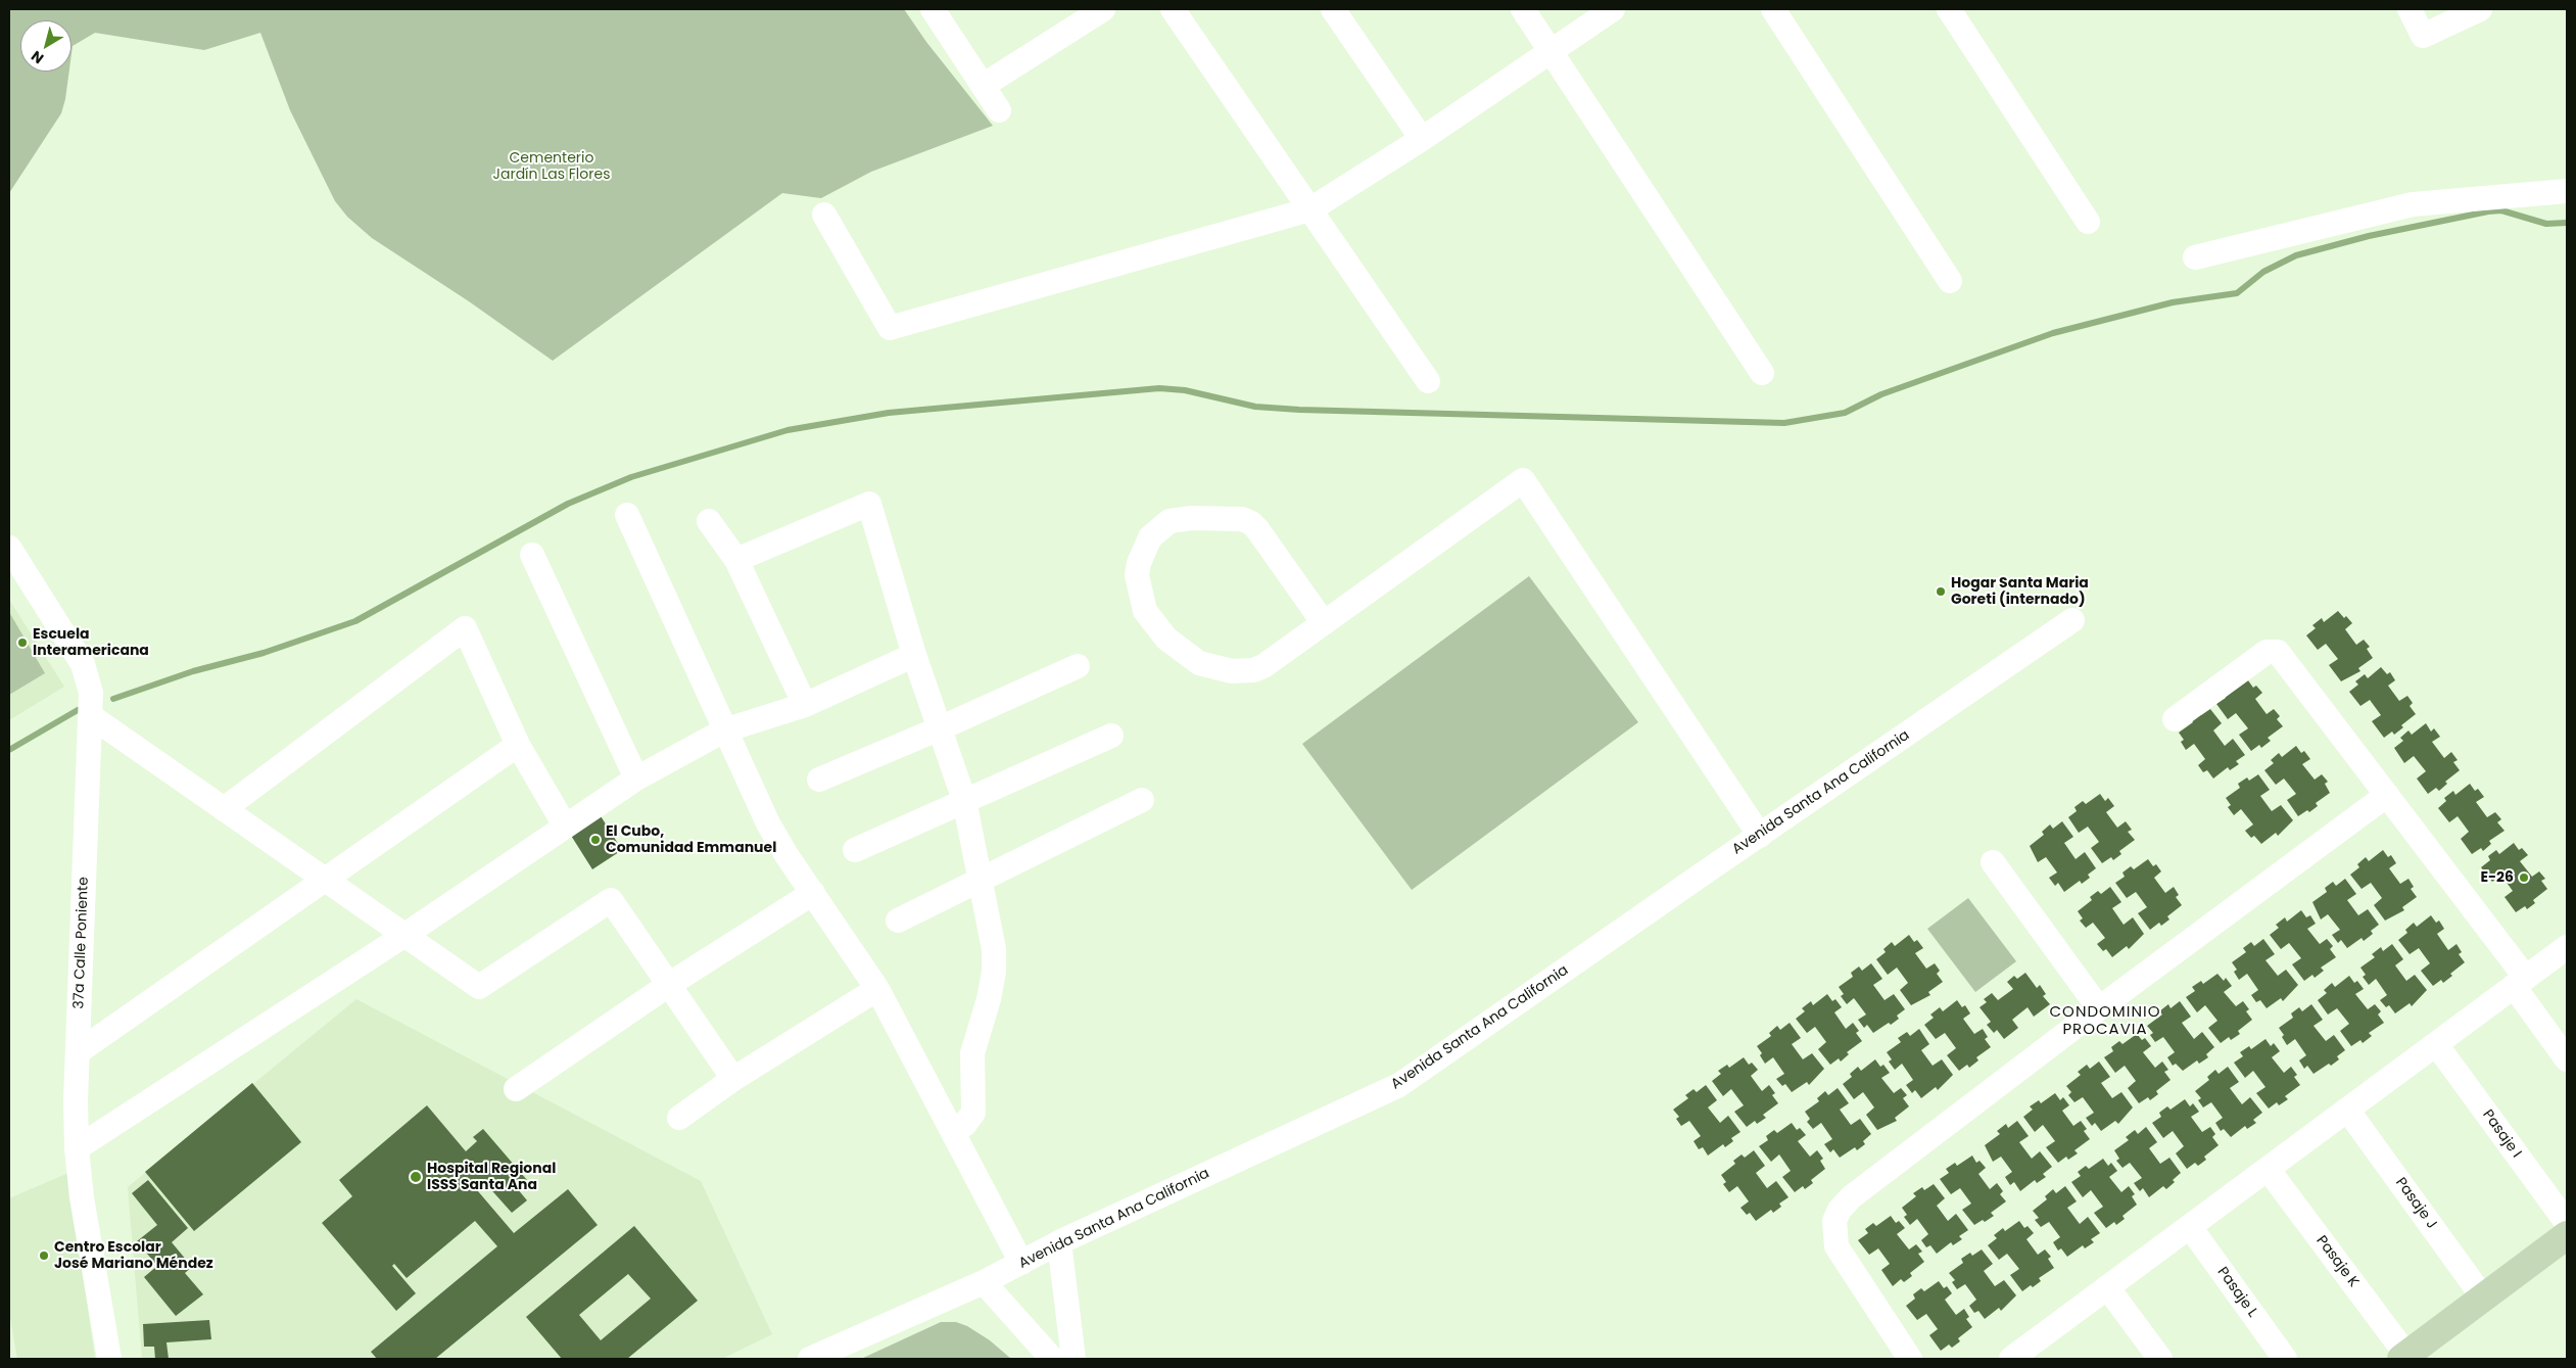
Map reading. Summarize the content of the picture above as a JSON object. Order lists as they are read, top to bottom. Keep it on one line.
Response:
{"streets":{"street":["Avenida Santa Ana California","37a Calle Poniente","Pasaje I","Pasaje J","Pasaje K","Pasaje L"]},"districts":["CONDOMINIO PROCAVIA"],"parks":["Cementerio Jardín Las Flores"],"places":["Hogar Santa Maria Goreti (internado)","Escuela Interamericana","El Cubo, Comunidad Emmanuel","E-26","Hospital Regional ISSS Santa Ana","Centro Escolar José Mariano Méndez"],"north":"bottom left"}
